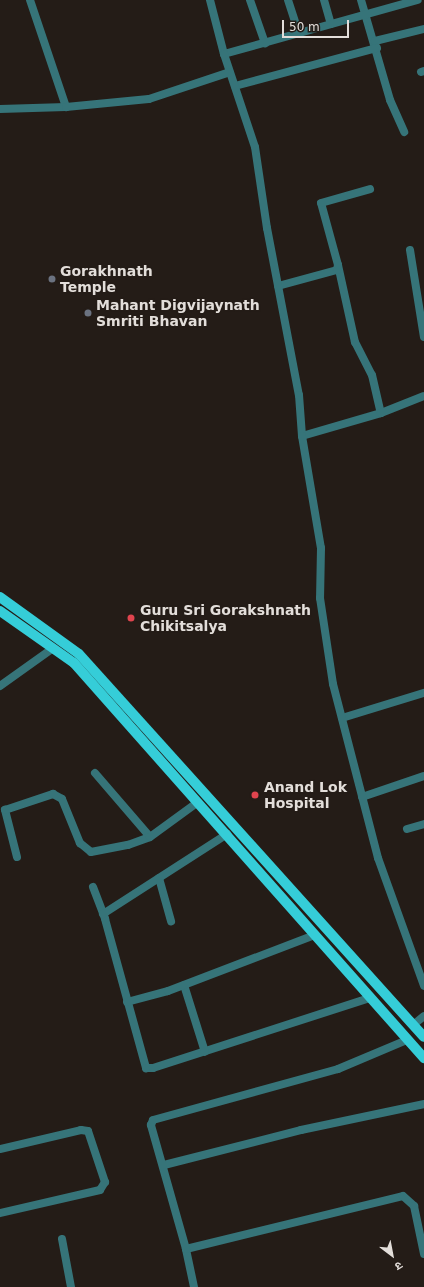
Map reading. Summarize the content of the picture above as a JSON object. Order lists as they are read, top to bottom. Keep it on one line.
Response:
{"places":["Gorakhnath Temple","Mahant Digvijaynath Smriti Bhavan","Guru Sri Gorakshnath Chikitsalya","Anand Lok Hospital"],"scale_bar":"50 m","north":"bottom right"}
